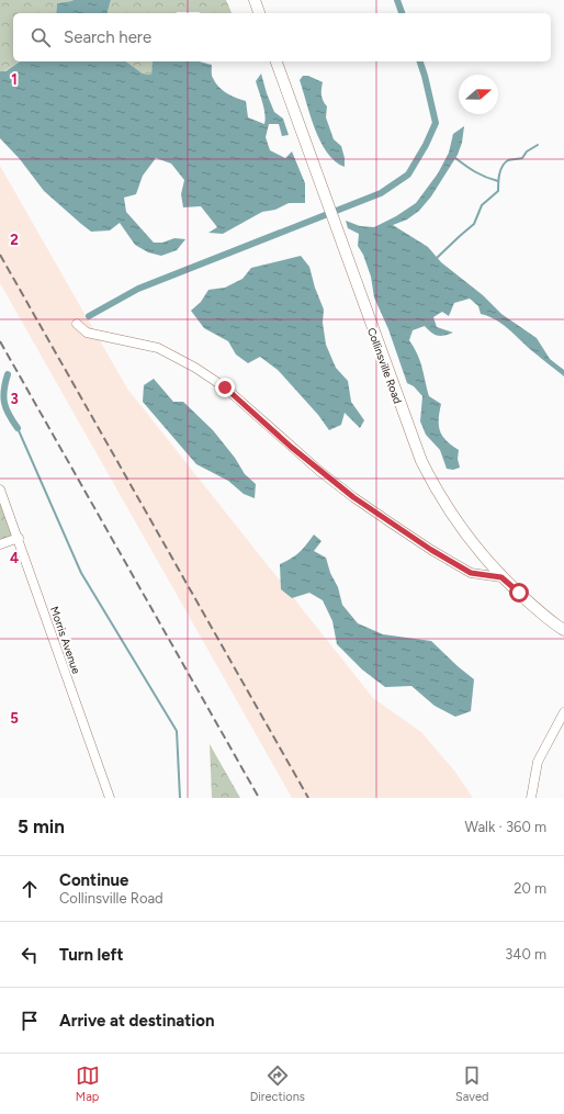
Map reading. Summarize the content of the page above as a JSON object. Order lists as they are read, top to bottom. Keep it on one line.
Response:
{"streets":{"main road":["Collinsville Road"],"street":["Morris Avenue"]},"north":"right","page":{"search":"Search here","heading":["5 min","Walk · 360 m"],"list":[["Continue","Collinsville Road","20 m"],["Turn left","340 m"],"Arrive at destination"],"nav":["Map","Directions","Saved"]},"grid":{"rows":["1","2","3","4","5"]}}
